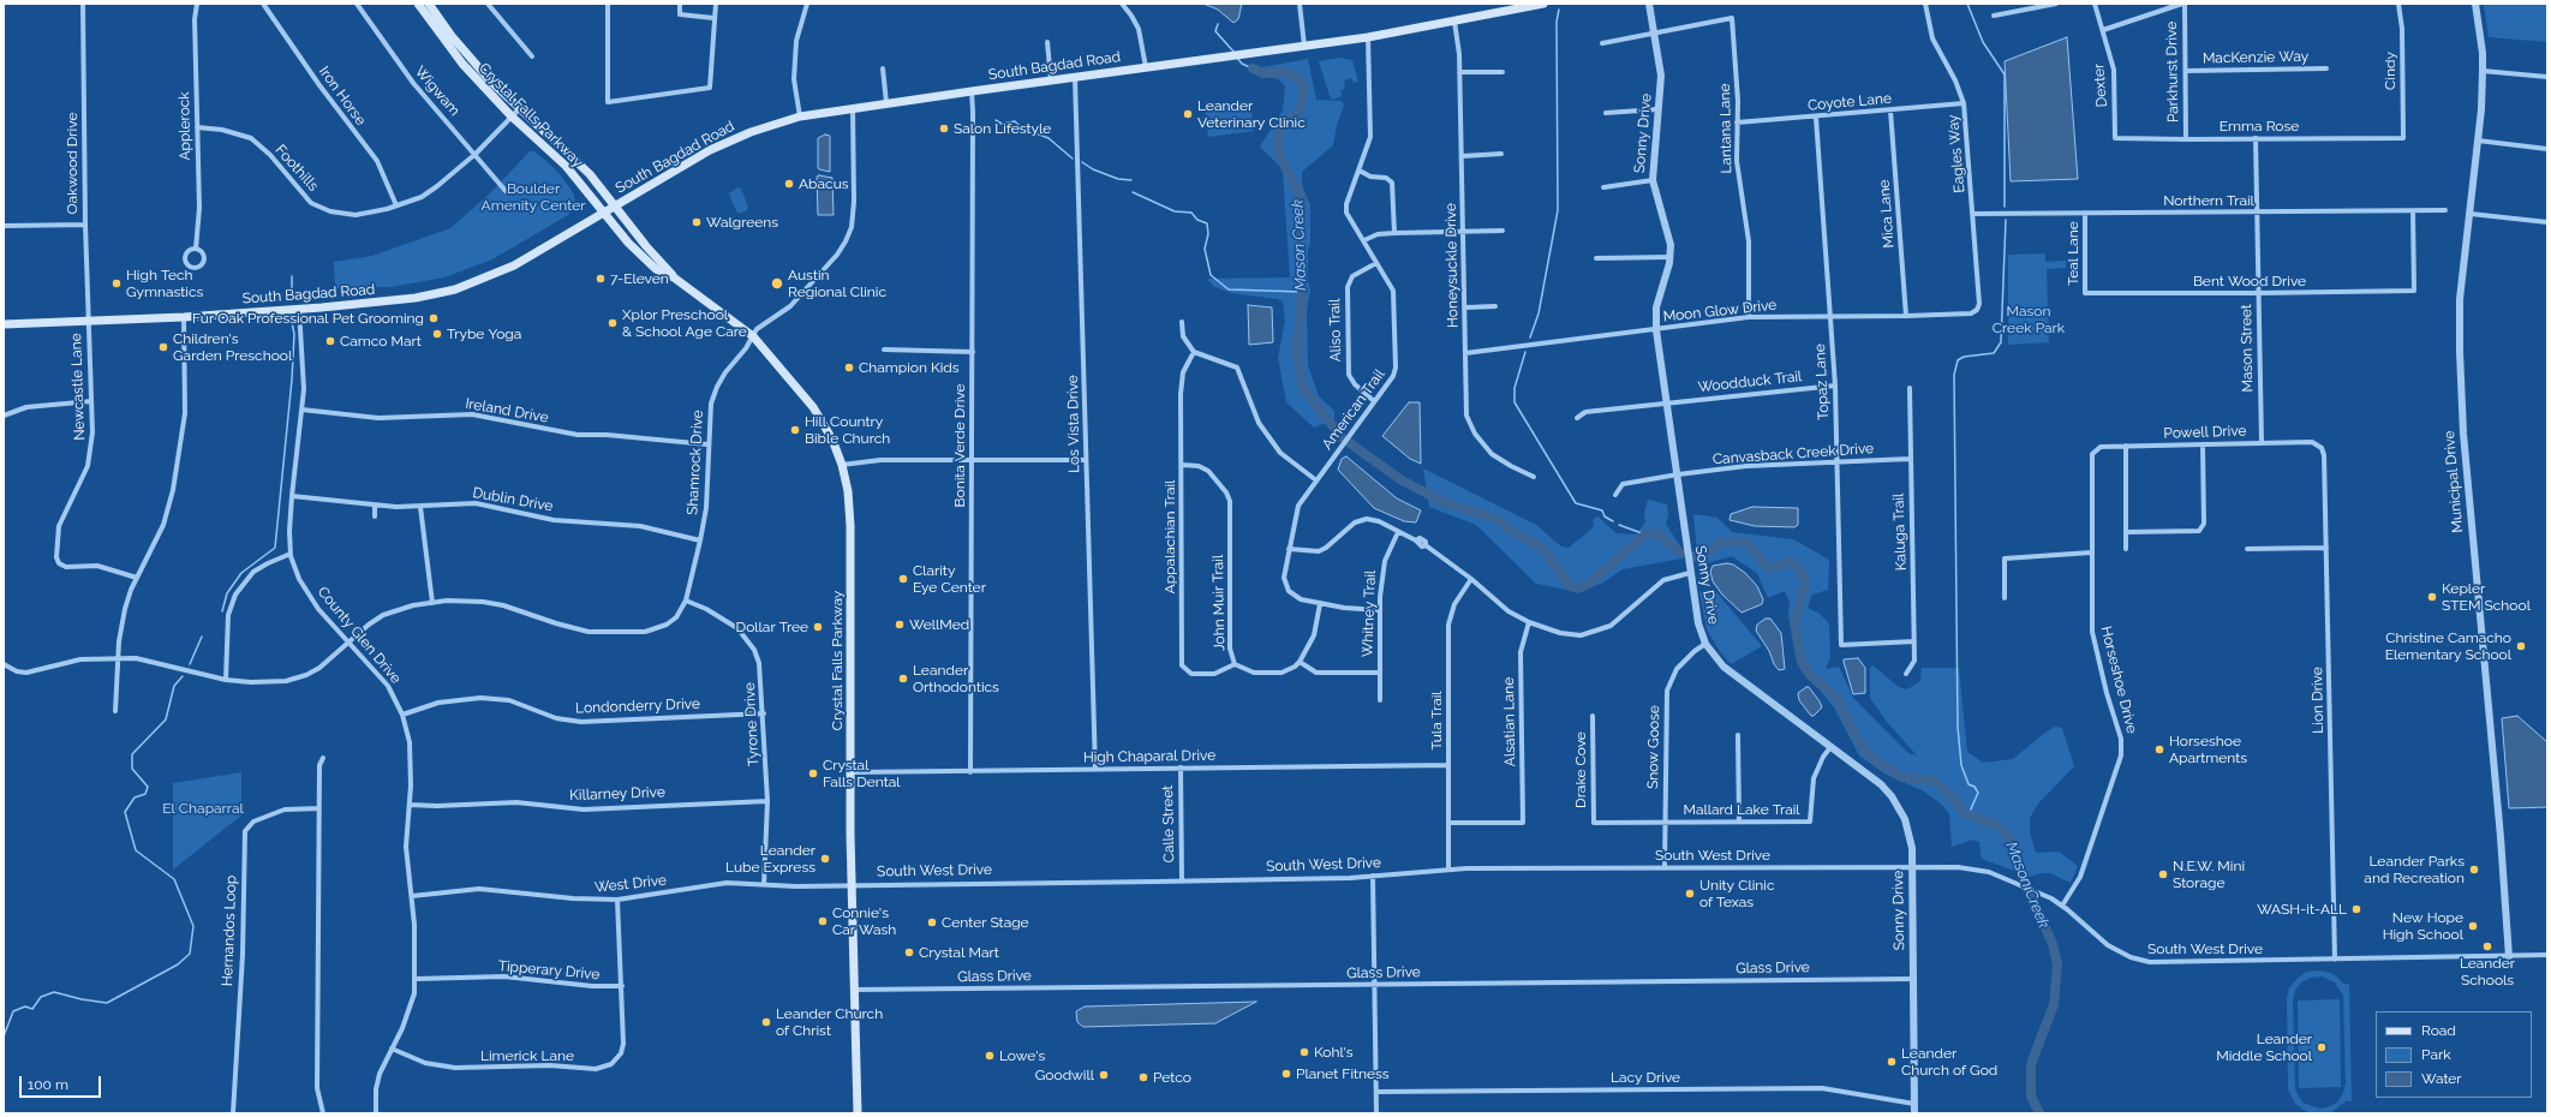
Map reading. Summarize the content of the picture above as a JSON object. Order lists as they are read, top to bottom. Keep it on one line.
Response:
{"streets":{"main road":["South Bagdad Road","Crystal Falls Parkway"],"street":["MacKenzie Way","Cindy","Parkhurst Drive","Dexter","Wigwam","Iron Horse","Coyote Lane","Applerock","Emma Rose","Lantana Lane","Sonny Drive","Eagles Way","Oakwood Drive","Foothills","Northern Trail","Mica Lane","Teal Lane","Honeysuckle Drive","Bent Wood Drive","Moon Glow Drive","Aliso Trail","Mason Street","Woodduck Trail","Topaz Lane","Newcastle Lane","American Trail","Ireland Drive","Los Vista Drive","Powell Drive","Bonita Verde Drive","Canvasback Creek Drive","Shamrock Drive","Municipal Drive","Dublin Drive","Kaluga Trail","Appalachian Trail","John Muir Trail","Whitney Trail","County Glen Drive","Horseshoe Drive","Lion Drive","Londonderry Drive","Tula Trail","Alsatian Lane","Tyrone Drive","Snow Goose","High Chaparal Drive","Drake Cove","Killarney Drive","Mallard Lake Trail","Calle Street","South West Drive","West Drive","Hernandos Loop","Glass Drive","Tipperary Drive","Limerick Lane","Lacy Drive"]},"crossings":[["MacKenzie Way","Parkhurst Drive"],["South Bagdad Road","Crystal Falls Parkway"],["South Bagdad Road","Oakwood Drive"],["South Bagdad Road","Honeysuckle Drive"],["South Bagdad Road","Newcastle Lane"],["South Bagdad Road","American Trail"],["South Bagdad Road","Los Vista Drive"],["South Bagdad Road","Bonita Verde Drive"],["South Bagdad Road","Shamrock Drive"],["South Bagdad Road","County Glen Drive"],["Cindy","Emma Rose"],["Parkhurst Drive","Emma Rose"],["Dexter","Emma Rose"],["Wigwam","Foothills"],["Iron Horse","Foothills"],["Coyote Lane","Lantana Lane"],["Coyote Lane","Eagles Way"],["Coyote Lane","Mica Lane"],["Coyote Lane","Topaz Lane"],["Crystal Falls Parkway","Foothills"],["Crystal Falls Parkway","Shamrock Drive"],["Crystal Falls Parkway","High Chaparal Drive"],["Crystal Falls Parkway","South West Drive"],["Crystal Falls Parkway","West Drive"],["Crystal Falls Parkway","Glass Drive"],["Applerock","Foothills"],["Emma Rose","Mason Street"],["Lantana Lane","Sonny Drive"],["Lantana Lane","Moon Glow Drive"],["Sonny Drive","Moon Glow Drive"],["Sonny Drive","Woodduck Trail"],["Sonny Drive","Canvasback Creek Drive"],["Sonny Drive","Snow Goose"],["Sonny Drive","Mallard Lake Trail"],["Sonny Drive","South West Drive"],["Sonny Drive","Glass Drive"],["Sonny Drive","Lacy Drive"],["Eagles Way","Northern Trail"],["Eagles Way","Moon Glow Drive"],["Oakwood Drive","Newcastle Lane"],["Northern Trail","Teal Lane"],["Northern Trail","Bent Wood Drive"],["Northern Trail","Mason Street"],["Mica Lane","Moon Glow Drive"],["Teal Lane","Bent Wood Drive"],["Honeysuckle Drive","Moon Glow Drive"],["Bent Wood Drive","Mason Street"],["Moon Glow Drive","Topaz Lane"],["Aliso Trail","American Trail"],["Mason Street","Powell Drive"],["Woodduck Trail","Topaz Lane"],["Topaz Lane","Canvasback Creek Drive"],["Topaz Lane","Kaluga Trail"],["American Trail","Whitney Trail"],["Ireland Drive","Shamrock Drive"],["Ireland Drive","County Glen Drive"],["Los Vista Drive","High Chaparal Drive"],["Powell Drive","Horseshoe Drive"],["Powell Drive","Lion Drive"],["Bonita Verde Drive","High Chaparal Drive"],["Canvasback Creek Drive","Kaluga Trail"],["Shamrock Drive","Dublin Drive"],["Shamrock Drive","Tyrone Drive"],["Municipal Drive","South West Drive"],["Dublin Drive","County Glen Drive"],["Appalachian Trail","John Muir Trail"],["County Glen Drive","Londonderry Drive"],["County Glen Drive","Killarney Drive"],["County Glen Drive","West Drive"],["County Glen Drive","Tipperary Drive"],["County Glen Drive","Limerick Lane"],["Horseshoe Drive","South West Drive"],["Lion Drive","South West Drive"],["Londonderry Drive","Tyrone Drive"],["Tula Trail","Alsatian Lane"],["Tula Trail","High Chaparal Drive"],["Tula Trail","South West Drive"],["Tyrone Drive","Killarney Drive"],["Tyrone Drive","West Drive"],["Snow Goose","Mallard Lake Trail"],["Snow Goose","South West Drive"],["High Chaparal Drive","Calle Street"],["Drake Cove","Mallard Lake Trail"],["Calle Street","South West Drive"],["South West Drive","West Drive"],["West Drive","Limerick Lane"],["Tipperary Drive","Limerick Lane"]],"water":["Mason Creek"],"parks":["Boulder Amenity Center","Mason Creek Park","El Chaparral"],"places":["Leander Veterinary Clinic","Salon Lifestyle","Abacus","Walgreens","7-Eleven","High Tech Gymnastics","Austin Regional Clinic","Fur Oak Professional Pet Grooming","Xplor Preschool & School Age Care","Trybe Yoga","Camco Mart","Children's Garden Preschool","Champion Kids","Hill Country Bible Church","Clarity Eye Center","Kepler STEM School","WellMed","Dollar Tree","Christine Camacho Elementary School","Leander Orthodontics","Horseshoe Apartments","Crystal Falls Dental","Leander Lube Express","Leander Parks and Recreation","N.E.W. Mini Storage","Unity Clinic of Texas","WASH-it-ALL","Connie's Car Wash","Center Stage","New Hope High School","Leander Schools","Crystal Mart","Leander Church of Christ","Leander Middle School","Kohl's","Lowe's","Leander Church of God","Planet Fitness","Goodwill","Petco"],"legend":["Road","Park","Water"],"scale_bar":"100 m"}
